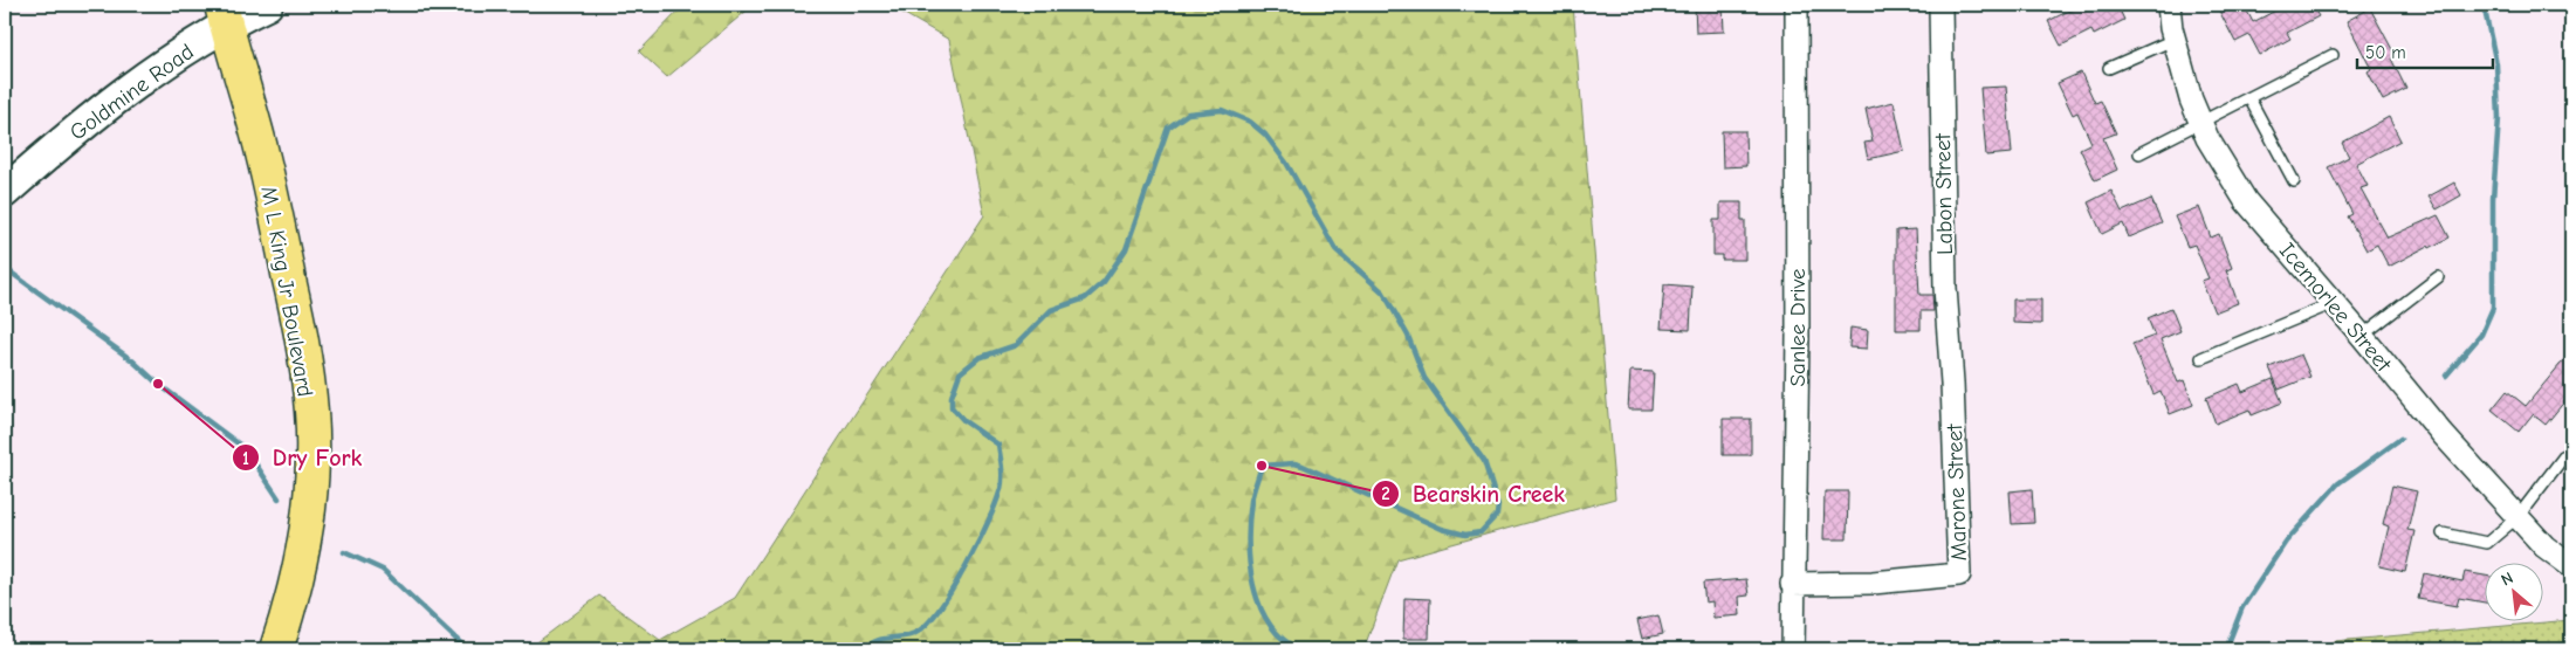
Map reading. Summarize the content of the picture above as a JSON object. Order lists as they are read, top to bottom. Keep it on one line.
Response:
{"streets":{"main road":["Goldmine Road","M L King Jr Boulevard"],"street":["Labon Street","Icemorlee Street","Sanlee Drive","Marone Street"]},"crossings":[["Goldmine Road","M L King Jr Boulevard"],["Labon Street","Marone Street"],["Sanlee Drive","Marone Street"]],"places":["Dry Fork","Bearskin Creek"],"scale_bar":"50 m","north":"top left"}
